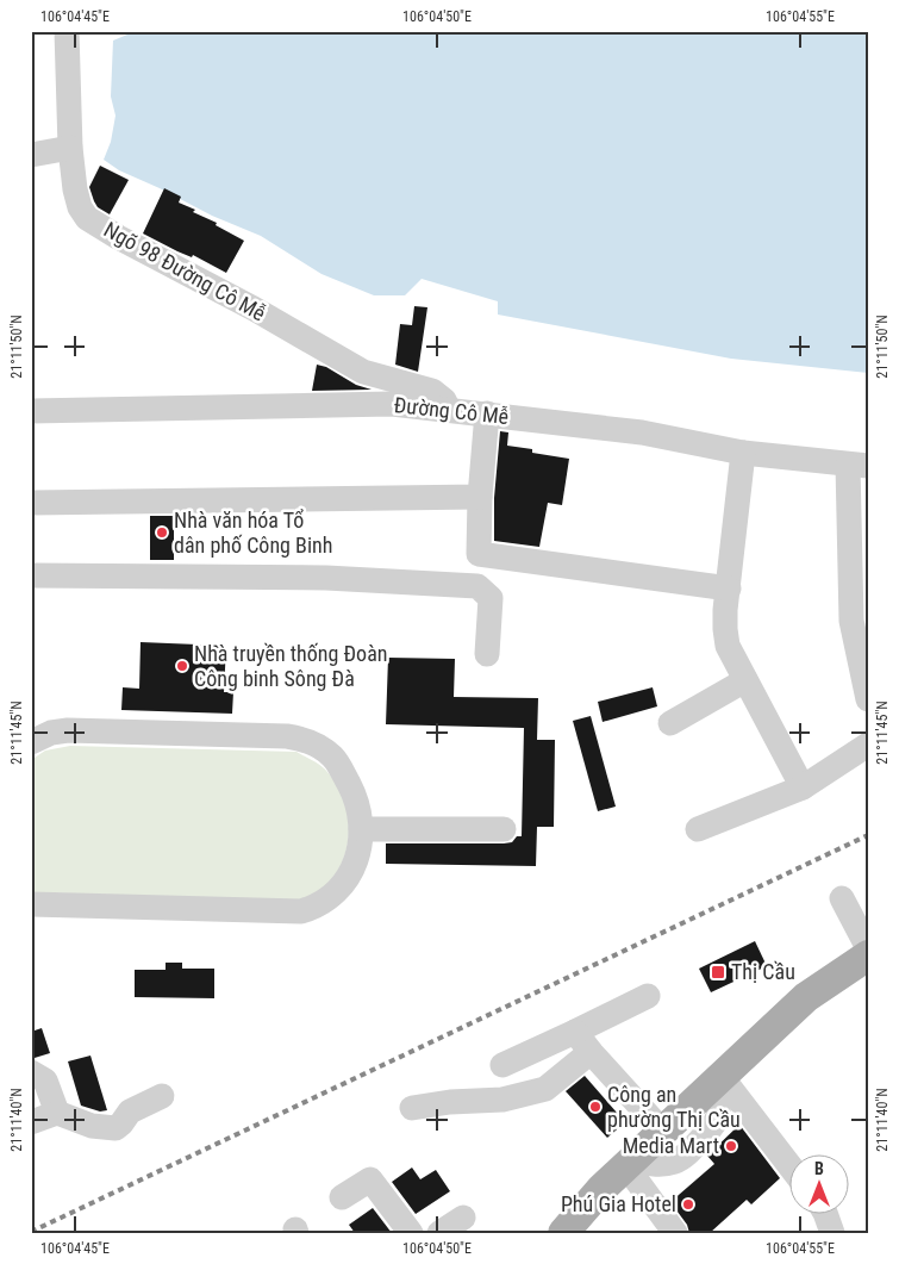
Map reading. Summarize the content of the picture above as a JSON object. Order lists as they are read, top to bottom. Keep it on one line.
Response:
{"streets":{"street":["Ngõ 98 Đường Cô Mễ","Đường Cô Mễ"]},"crossings":[["Ngõ 98 Đường Cô Mễ","Đường Cô Mễ"]],"places":{"other":["Nhà văn hóa Tổ dân phố Công Binh","Nhà truyền thống Đoàn Công binh Sông Đà","Công an phường Thị Cầu","Media Mart","Phú Gia Hotel"],"transit":["Thị Cầu"]},"north":"top","coordinates":["106°04'45\"E","106°04'50\"E","106°04'55\"E","21°11'50\"N","21°11'45\"N","21°11'40\"N"]}
